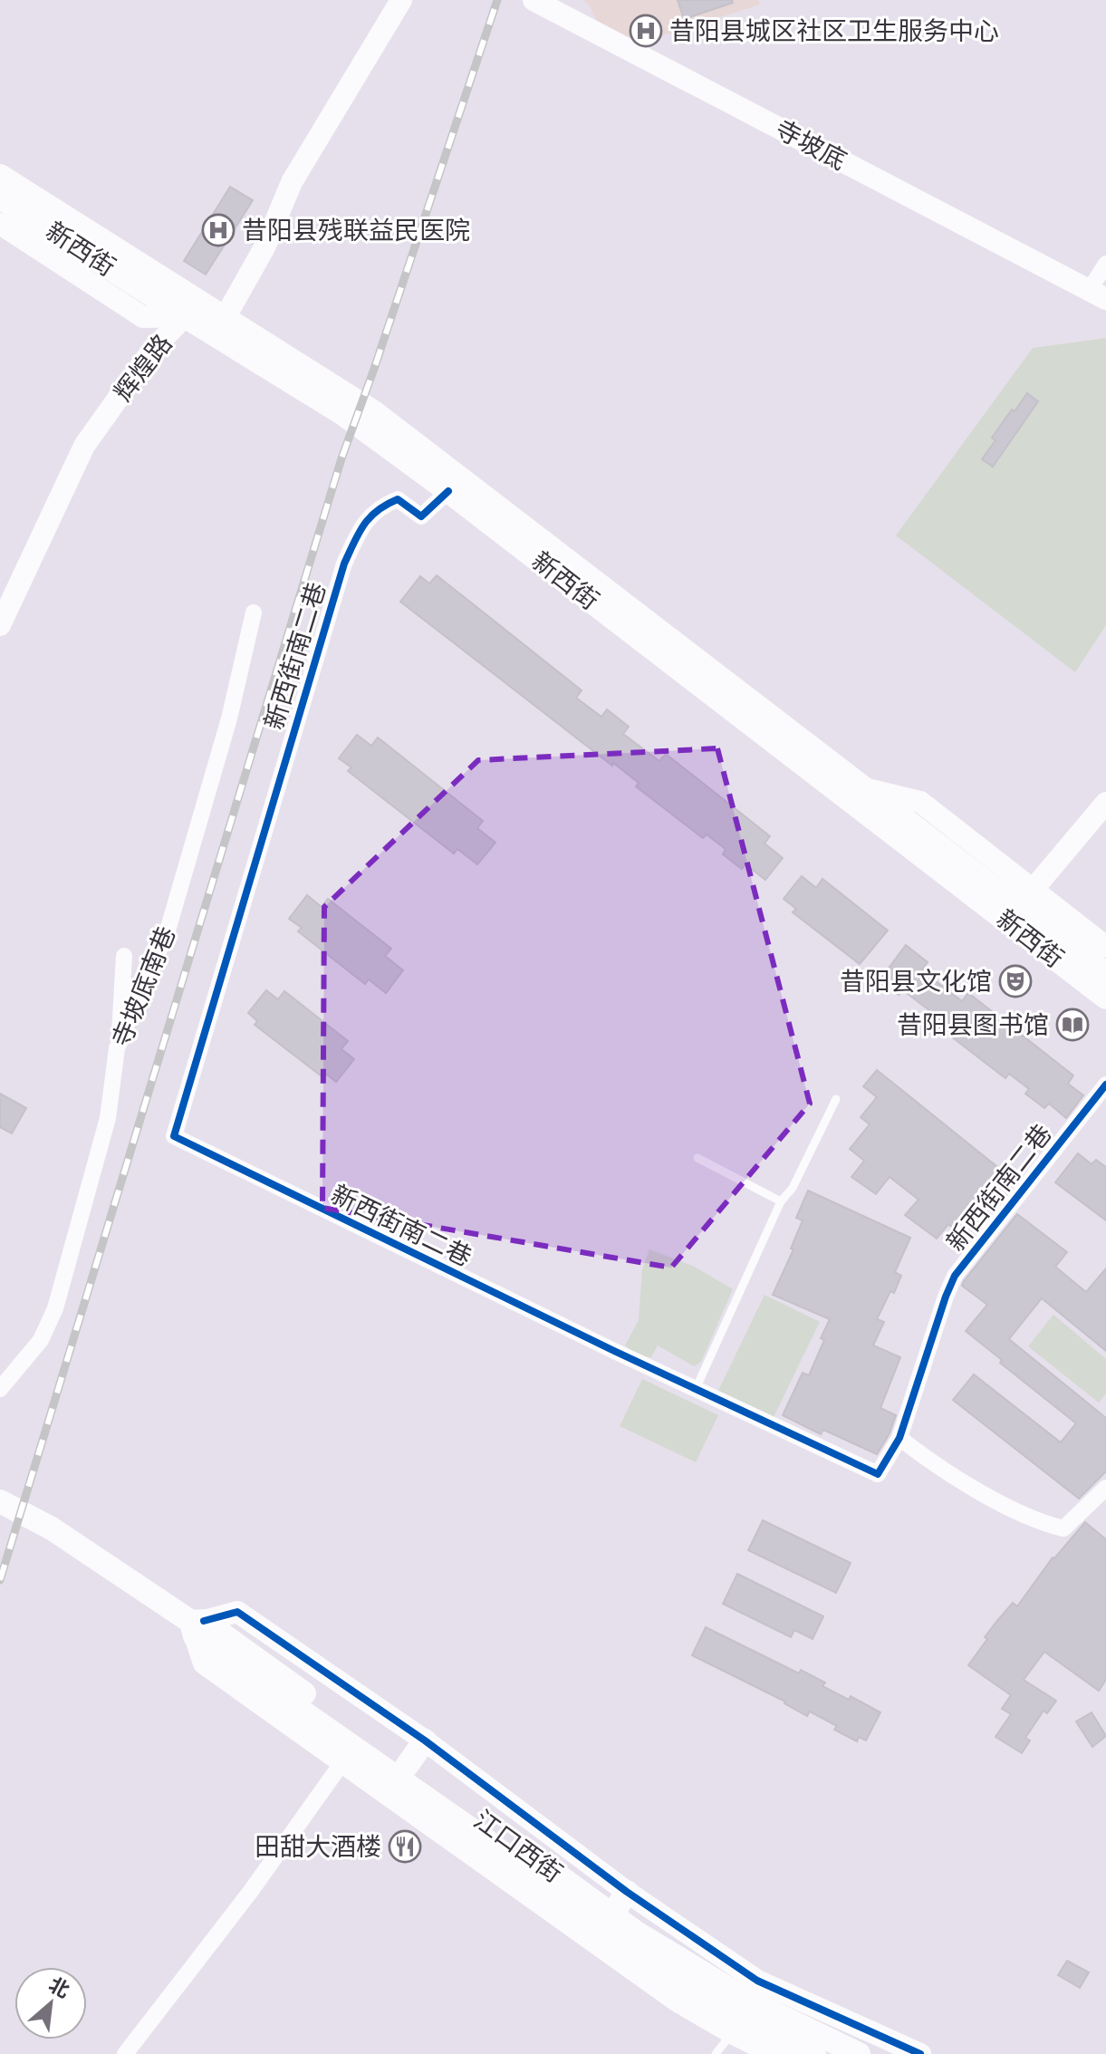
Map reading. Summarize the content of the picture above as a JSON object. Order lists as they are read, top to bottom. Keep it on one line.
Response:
{"streets":{"main road":["新西街","江口西街"],"street":["寺坡底","辉煌路","新西街南二巷","寺坡底南巷"]},"crossings":[["新西街","辉煌路"],["新西街","新西街南二巷"]],"places":{"hospital":["昔阳县城区社区卫生服务中心","昔阳县残联益民医院"],"theatre":["昔阳县文化馆"],"library":["昔阳县图书馆"],"restaurant":["田甜大酒楼"]},"north":"top right"}
